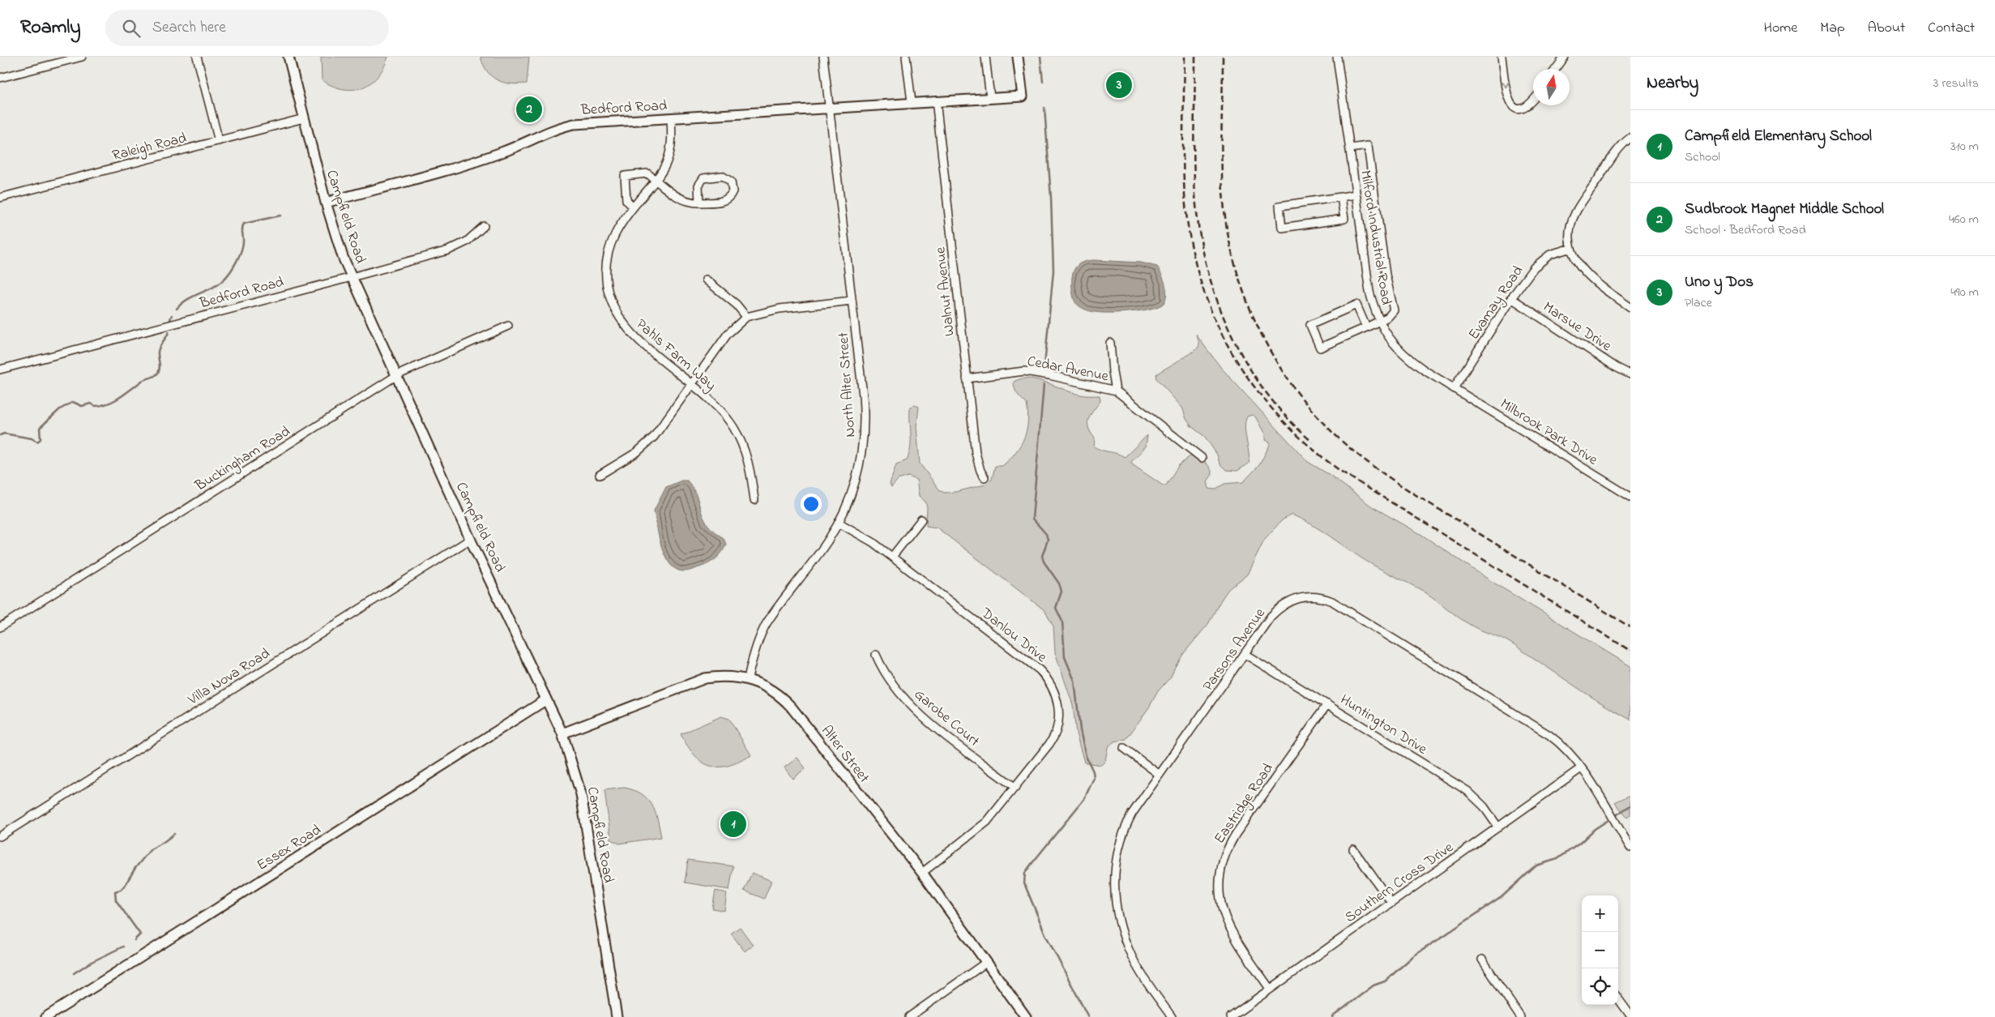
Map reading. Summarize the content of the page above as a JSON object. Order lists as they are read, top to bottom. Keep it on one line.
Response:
{"streets":{"street":["Bedford Road","Raleigh Road","Campfield Road","Milford Industrial Road","Walnut Avenue","Evamay Road","Marsue Drive","Pahls Farm Way","Cedar Avenue","North Alter Street","Milbrook Park Drive","Buckingham Road","Danlou Drive","Parsons Avenue","Villa Nova Road","Garobe Court","Huntington Drive","Alter Street","Eastridge Road","Essex Road","Southern Cross Drive"]},"crossings":[["Bedford Road","Campfield Road"],["Bedford Road","Walnut Avenue"],["Bedford Road","Pahls Farm Way"],["Bedford Road","North Alter Street"],["Raleigh Road","Campfield Road"],["Campfield Road","Buckingham Road"],["Campfield Road","Villa Nova Road"],["Campfield Road","Alter Street"],["Campfield Road","Essex Road"],["Milford Industrial Road","Evamay Road"],["Milford Industrial Road","Milbrook Park Drive"],["Walnut Avenue","Cedar Avenue"],["Evamay Road","Marsue Drive"],["Evamay Road","Milbrook Park Drive"],["North Alter Street","Danlou Drive"],["North Alter Street","Alter Street"],["Danlou Drive","Garobe Court"],["Danlou Drive","Alter Street"],["Parsons Avenue","Huntington Drive"],["Parsons Avenue","Southern Cross Drive"],["Huntington Drive","Eastridge Road"],["Huntington Drive","Southern Cross Drive"],["Eastridge Road","Southern Cross Drive"]],"north":"top","page":{"header":"Roamly","search":"Search here","nav":["Home","Map","About","Contact"],"heading":["Nearby","3 results"],"pins":["3","2","1"],"list":[{"mark":"1","name":"Campfield Elementary School","note":"School","value":"310 m"},{"mark":"2","name":"Sudbrook Magnet Middle School","note":"School · Bedford Road","value":"460 m"},{"mark":"3","name":"Uno y Dos","note":"Place","value":"490 m"}],"map_buttons":["+","−"]}}
